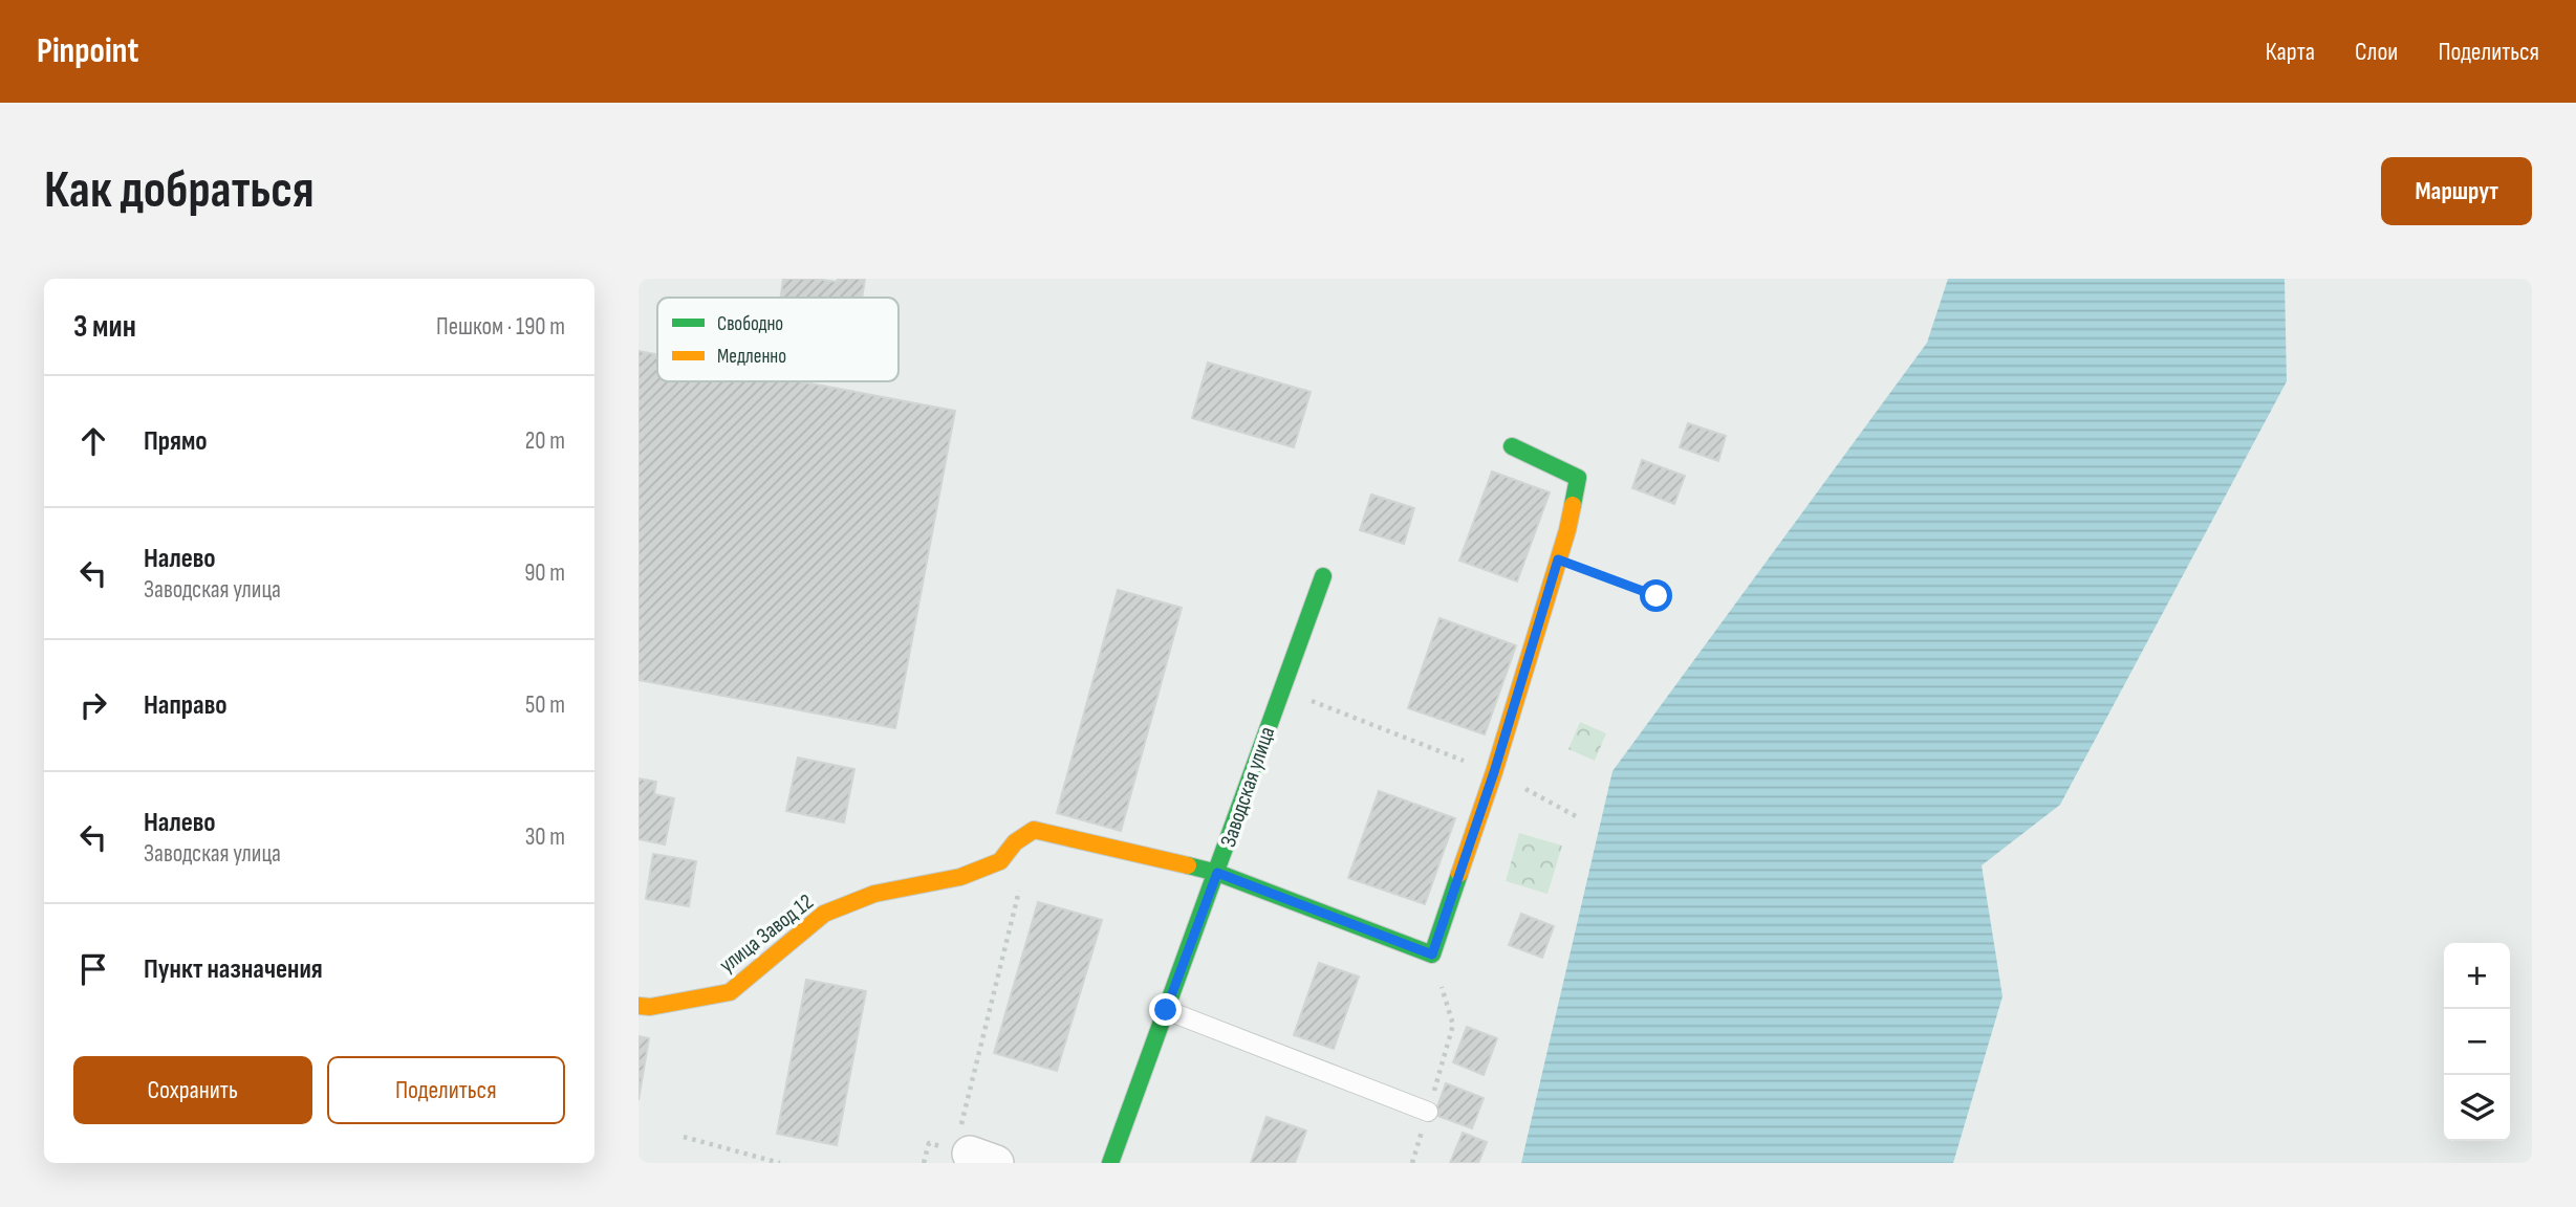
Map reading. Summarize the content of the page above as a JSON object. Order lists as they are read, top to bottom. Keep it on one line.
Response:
{"streets":{"street":["Заводская улица","улица Завод 12"]},"crossings":[["Заводская улица","улица Завод 12"]],"legend":["Свободно","Медленно"],"page":{"header":"Pinpoint","nav":["Карта","Слои","Поделиться"],"buttons":["Маршрут",["Сохранить","Поделиться"]],"title":"Как добраться","heading":["3 мин","Пешком · 190 m"],"list":[["Прямо","20 m"],["Налево","Заводская улица","90 m"],["Направо","50 m"],["Налево","Заводская улица","30 m"],"Пункт назначения"],"map_buttons":["+","−"]}}
